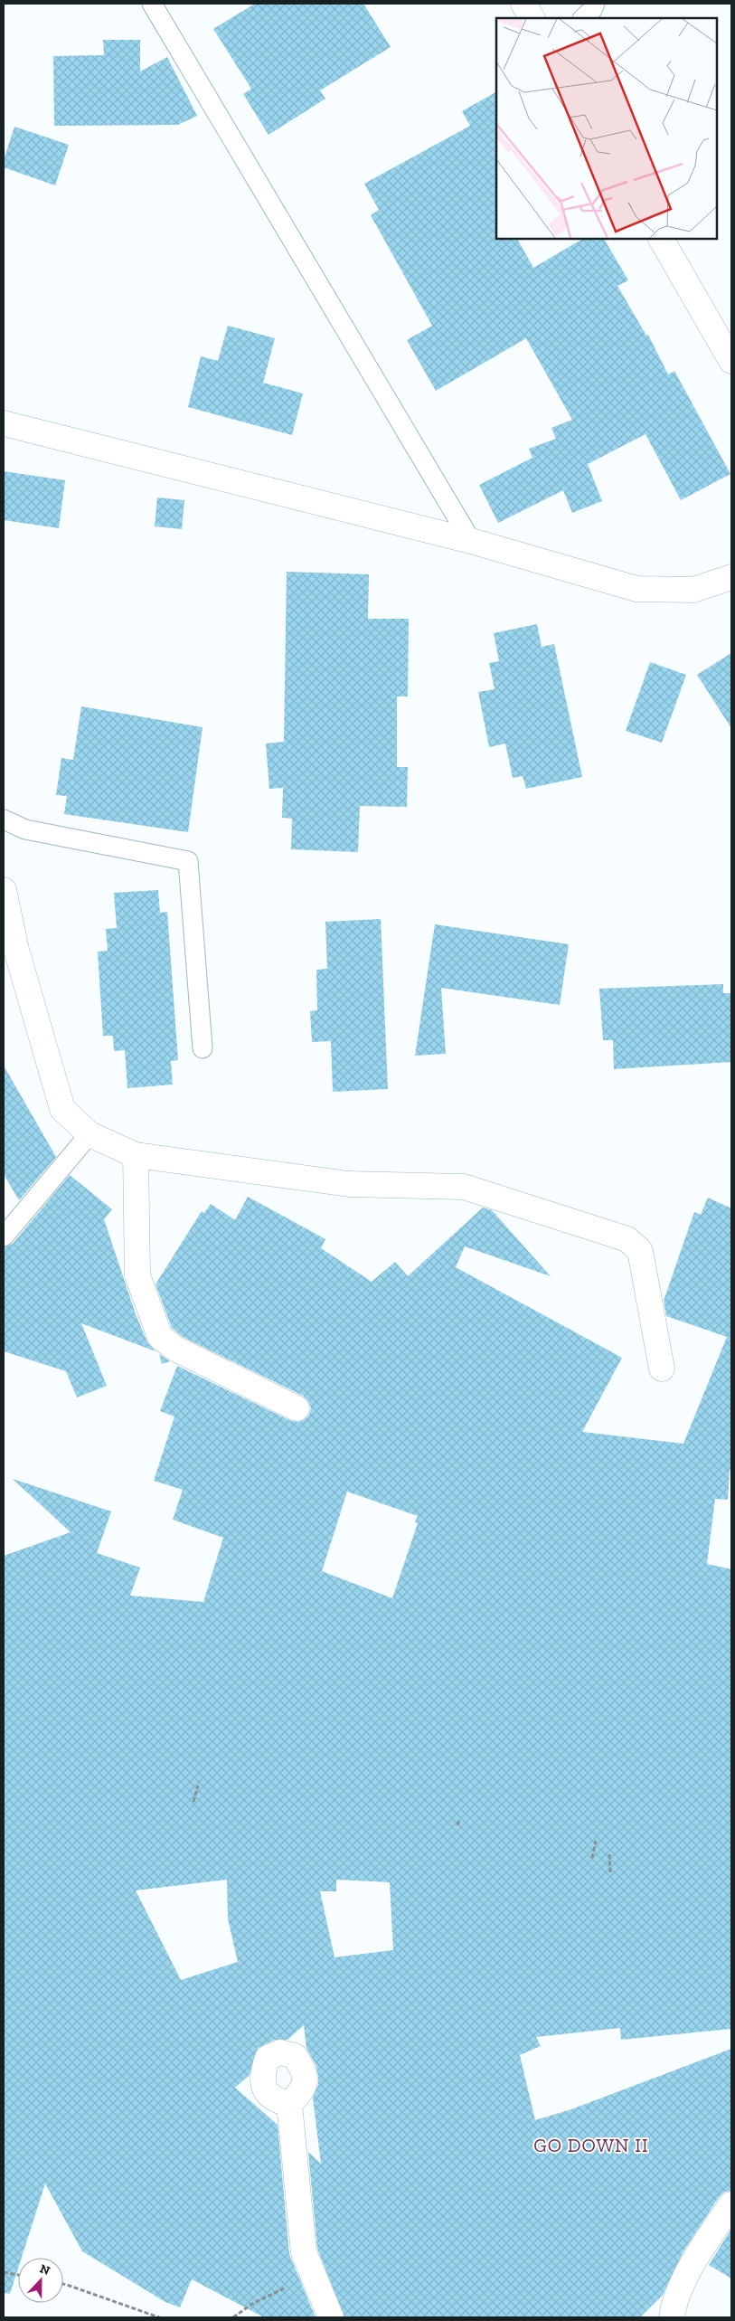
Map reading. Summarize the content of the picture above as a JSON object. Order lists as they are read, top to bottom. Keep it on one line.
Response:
{"districts":["GO DOWN II"],"north":"top"}
